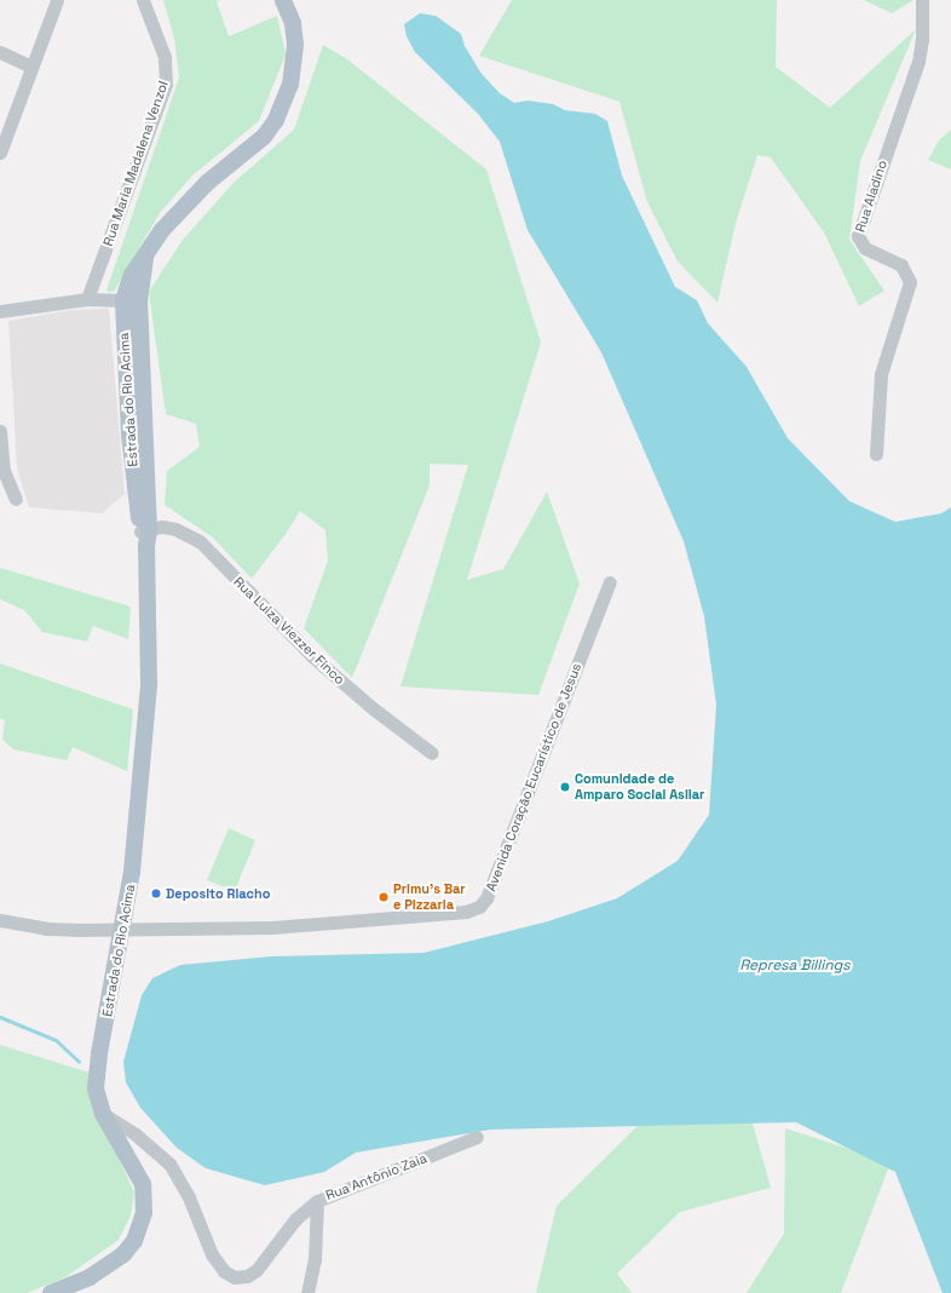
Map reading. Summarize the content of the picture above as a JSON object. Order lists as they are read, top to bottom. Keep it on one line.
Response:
{"streets":{"main road":["Estrada do Rio Acima"],"street":["Rua Maria Madalena Venzol","Rua Aladino","Rua Luiza Viezzer Finco","Avenida Coração Eucarístico de Jesus","Rua Antônio Zaia"]},"crossings":[["Estrada do Rio Acima","Rua Luiza Viezzer Finco"],["Estrada do Rio Acima","Avenida Coração Eucarístico de Jesus"],["Estrada do Rio Acima","Rua Antônio Zaia"]],"water":["Represa Billings"],"places":["Comunidade de Amparo Social Asilar","Deposito Riacho","Primu's Bar e Pizzaria"]}
